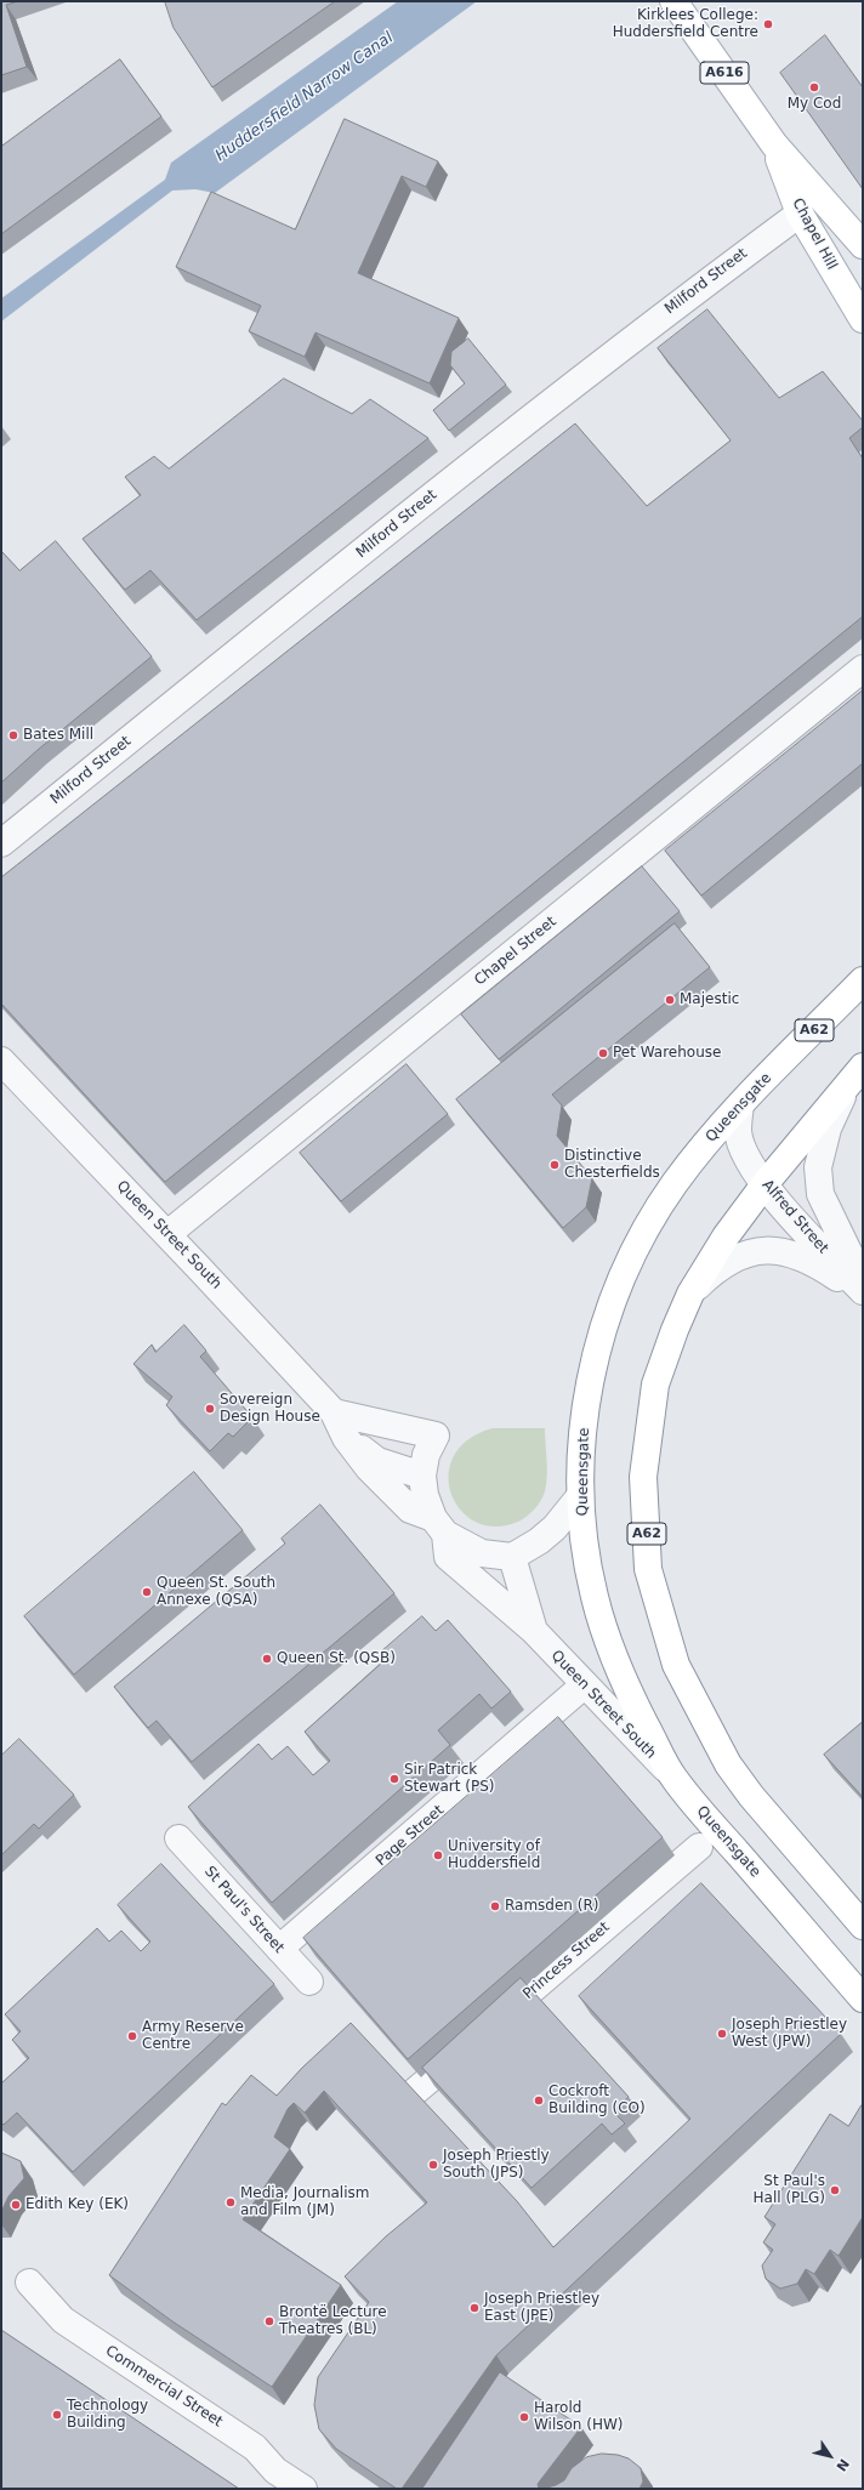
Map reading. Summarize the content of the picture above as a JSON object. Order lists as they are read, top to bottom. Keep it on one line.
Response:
{"streets":{"main road":["A616","Chapel Hill","A62","Queensgate"],"street":["Milford Street","Chapel Street","Alfred Street","Queen Street South","Page Street","St Paul's Street","Princess Street","Commercial Street"]},"crossings":[["Chapel Hill","Milford Street"],["Chapel Street","Queen Street South"],["A62","Alfred Street"],["Queensgate","Alfred Street"],["Queensgate","Queen Street South"],["Queen Street South","Page Street"],["Page Street","St Paul's Street"]],"water":["Huddersfield Narrow Canal"],"places":["Kirklees College: Huddersfield Centre","My Cod","Bates Mill","Majestic","Pet Warehouse","Distinctive Chesterfields","Sovereign Design House","Queen St. South Annexe (QSA)","Queen St. (QSB)","Sir Patrick Stewart (PS)","University of Huddersfield","Ramsden (R)","Joseph Priestley West (JPW)","Army Reserve Centre","Cockroft Building (CO)","Joseph Priestly South (JPS)","St Paul's Hall (PLG)","Media, Journalism and Film (JM)","Edith Key (EK)","Joseph Priestley East (JPE)","Brontë Lecture Theatres (BL)","Technology Building","Harold Wilson (HW)"],"north":"bottom right"}
